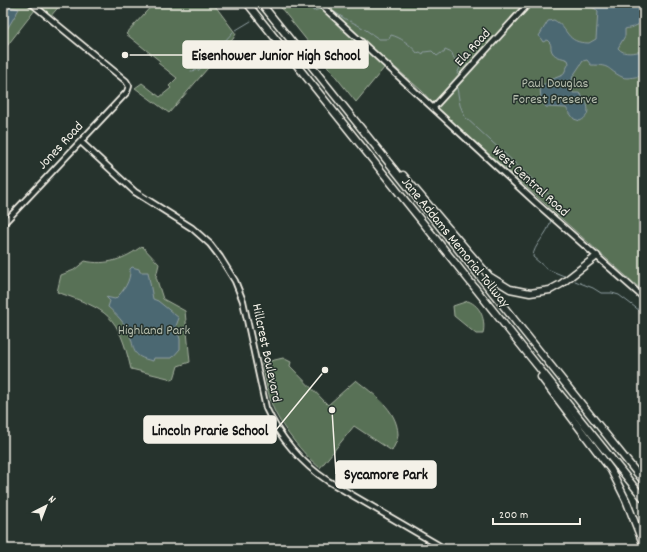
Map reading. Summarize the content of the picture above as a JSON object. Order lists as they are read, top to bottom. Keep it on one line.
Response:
{"streets":{"highway":["Jane Addams Memorial Tollway"],"street":["Ela Road","Jones Road","West Central Road","Hillcrest Boulevard"]},"crossings":[["Ela Road","West Central Road"],["Jones Road","Hillcrest Boulevard"]],"parks":["Paul Douglas Forest Preserve","Highland Park"],"places":["Eisenhower Junior High School","Lincoln Prarie School","Sycamore Park"],"scale_bar":"200 m","north":"top right"}
